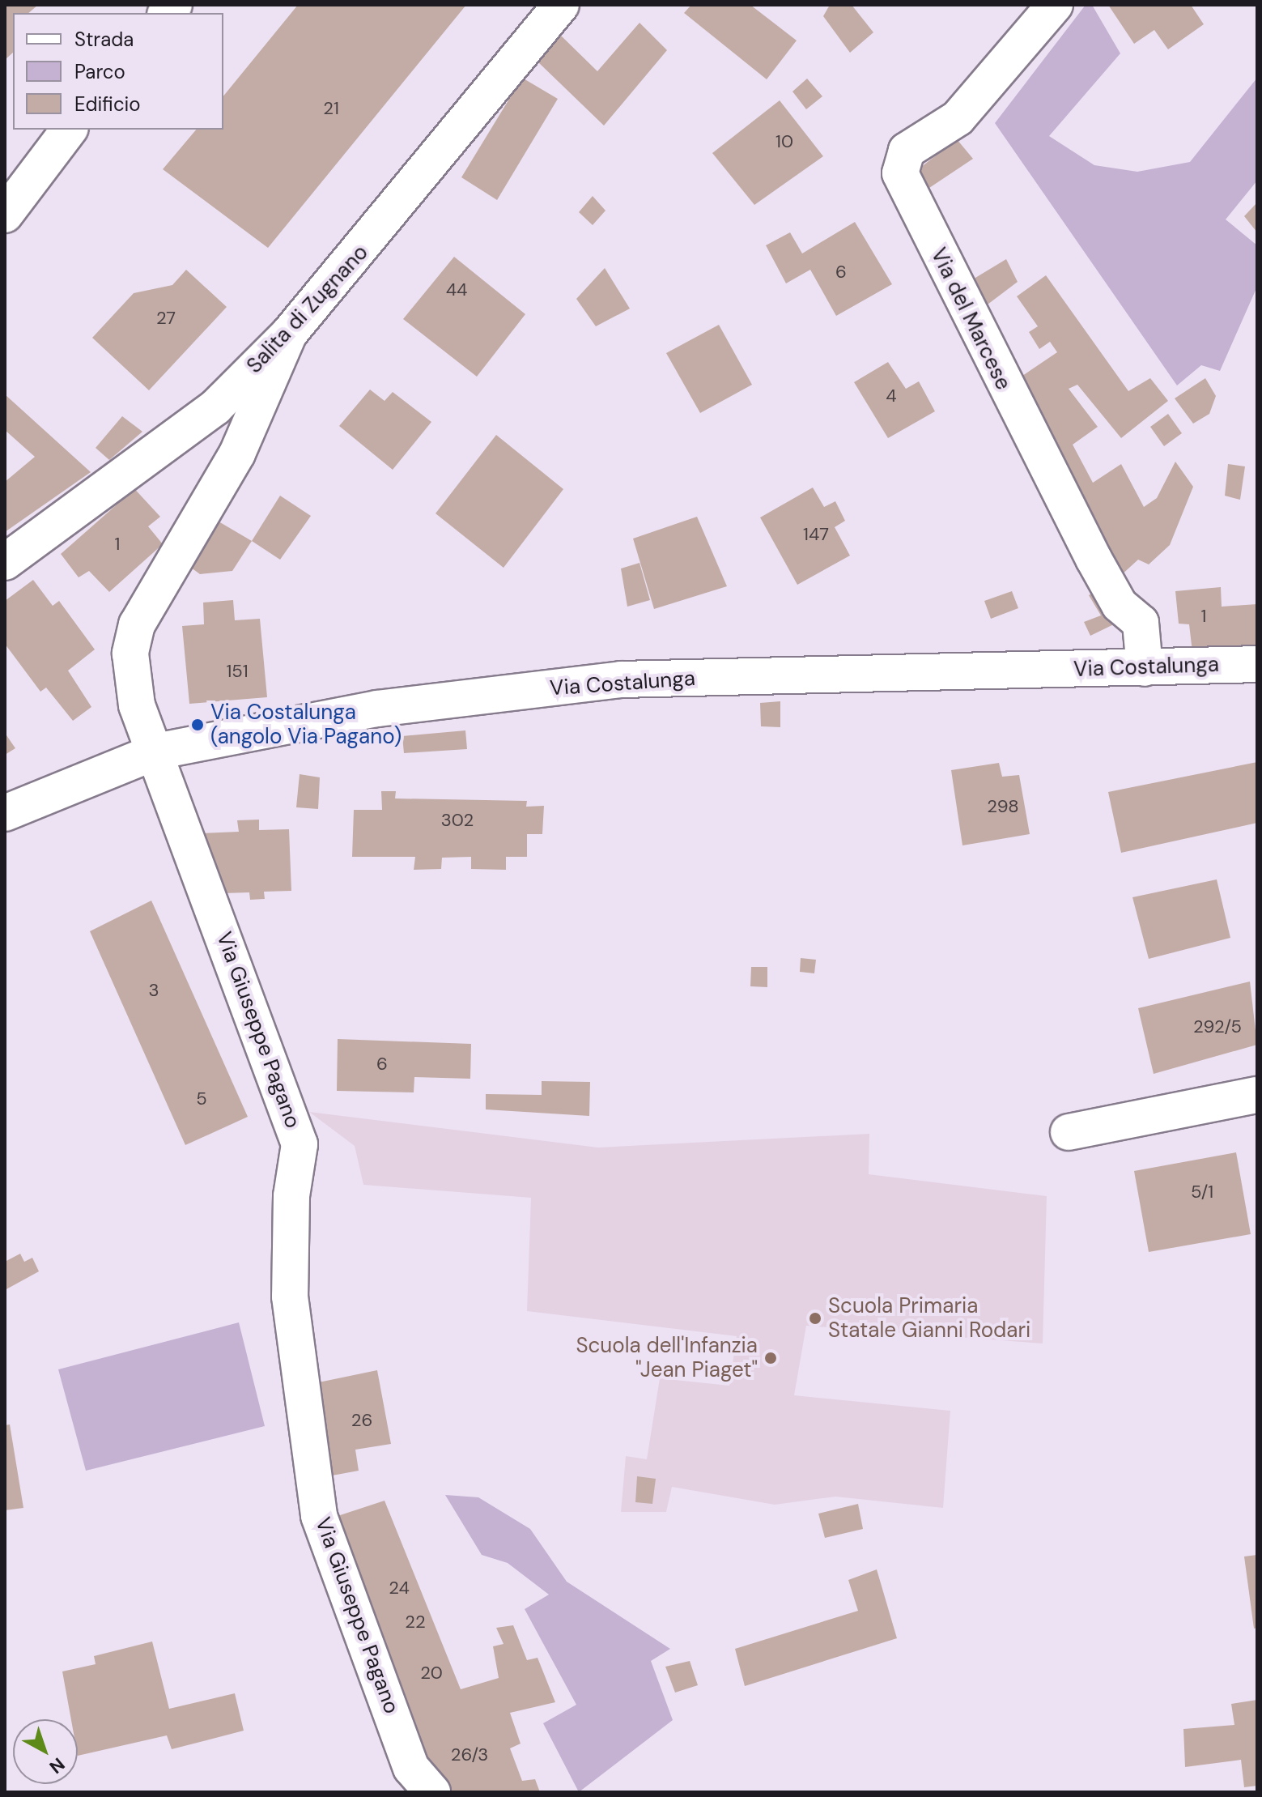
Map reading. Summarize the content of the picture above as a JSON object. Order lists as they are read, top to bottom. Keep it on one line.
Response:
{"streets":{"street":["Salita di Zugnano","Via del Marcese","Via Costalunga","Via Giuseppe Pagano"]},"crossings":[["Salita di Zugnano","Via Giuseppe Pagano"],["Via del Marcese","Via Costalunga"],["Via Costalunga","Via Giuseppe Pagano"]],"places":["Via Costalunga (angolo Via Pagano)","Scuola Primaria Statale Gianni Rodari","Scuola dell'Infanzia \"Jean Piaget\""],"house_numbers":["21","10","6","44","27","4","147","1","1","151","298","302","3","292/5","6","5","5/1","26","24","22","20","26/3"],"legend":["Strada","Parco","Edificio"],"north":"bottom right"}
